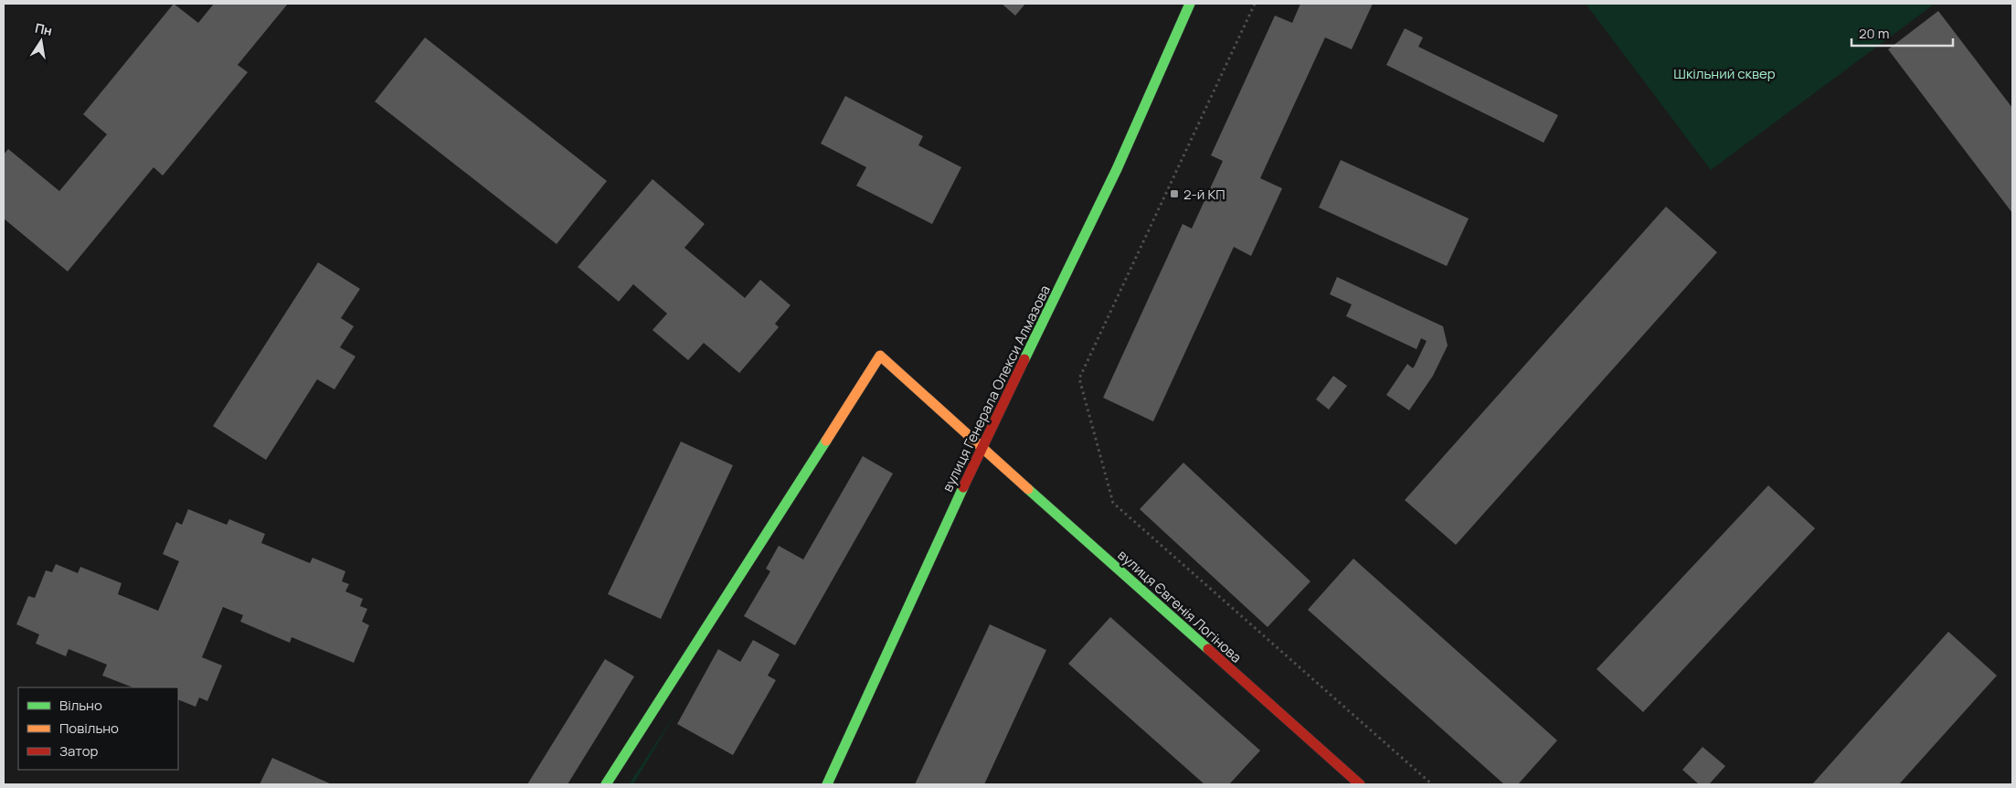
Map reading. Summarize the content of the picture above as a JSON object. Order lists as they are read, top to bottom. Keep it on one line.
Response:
{"streets":{"street":["вулиця Генерала Олекси Алмазова","вулиця Євгенія Логінова"]},"crossings":[["вулиця Генерала Олекси Алмазова","вулиця Євгенія Логінова"]],"parks":["Шкільний сквер"],"places":{"transit":["2-й КП"]},"legend":["Вільно","Повільно","Затор"],"scale_bar":"20 m","north":"top"}
